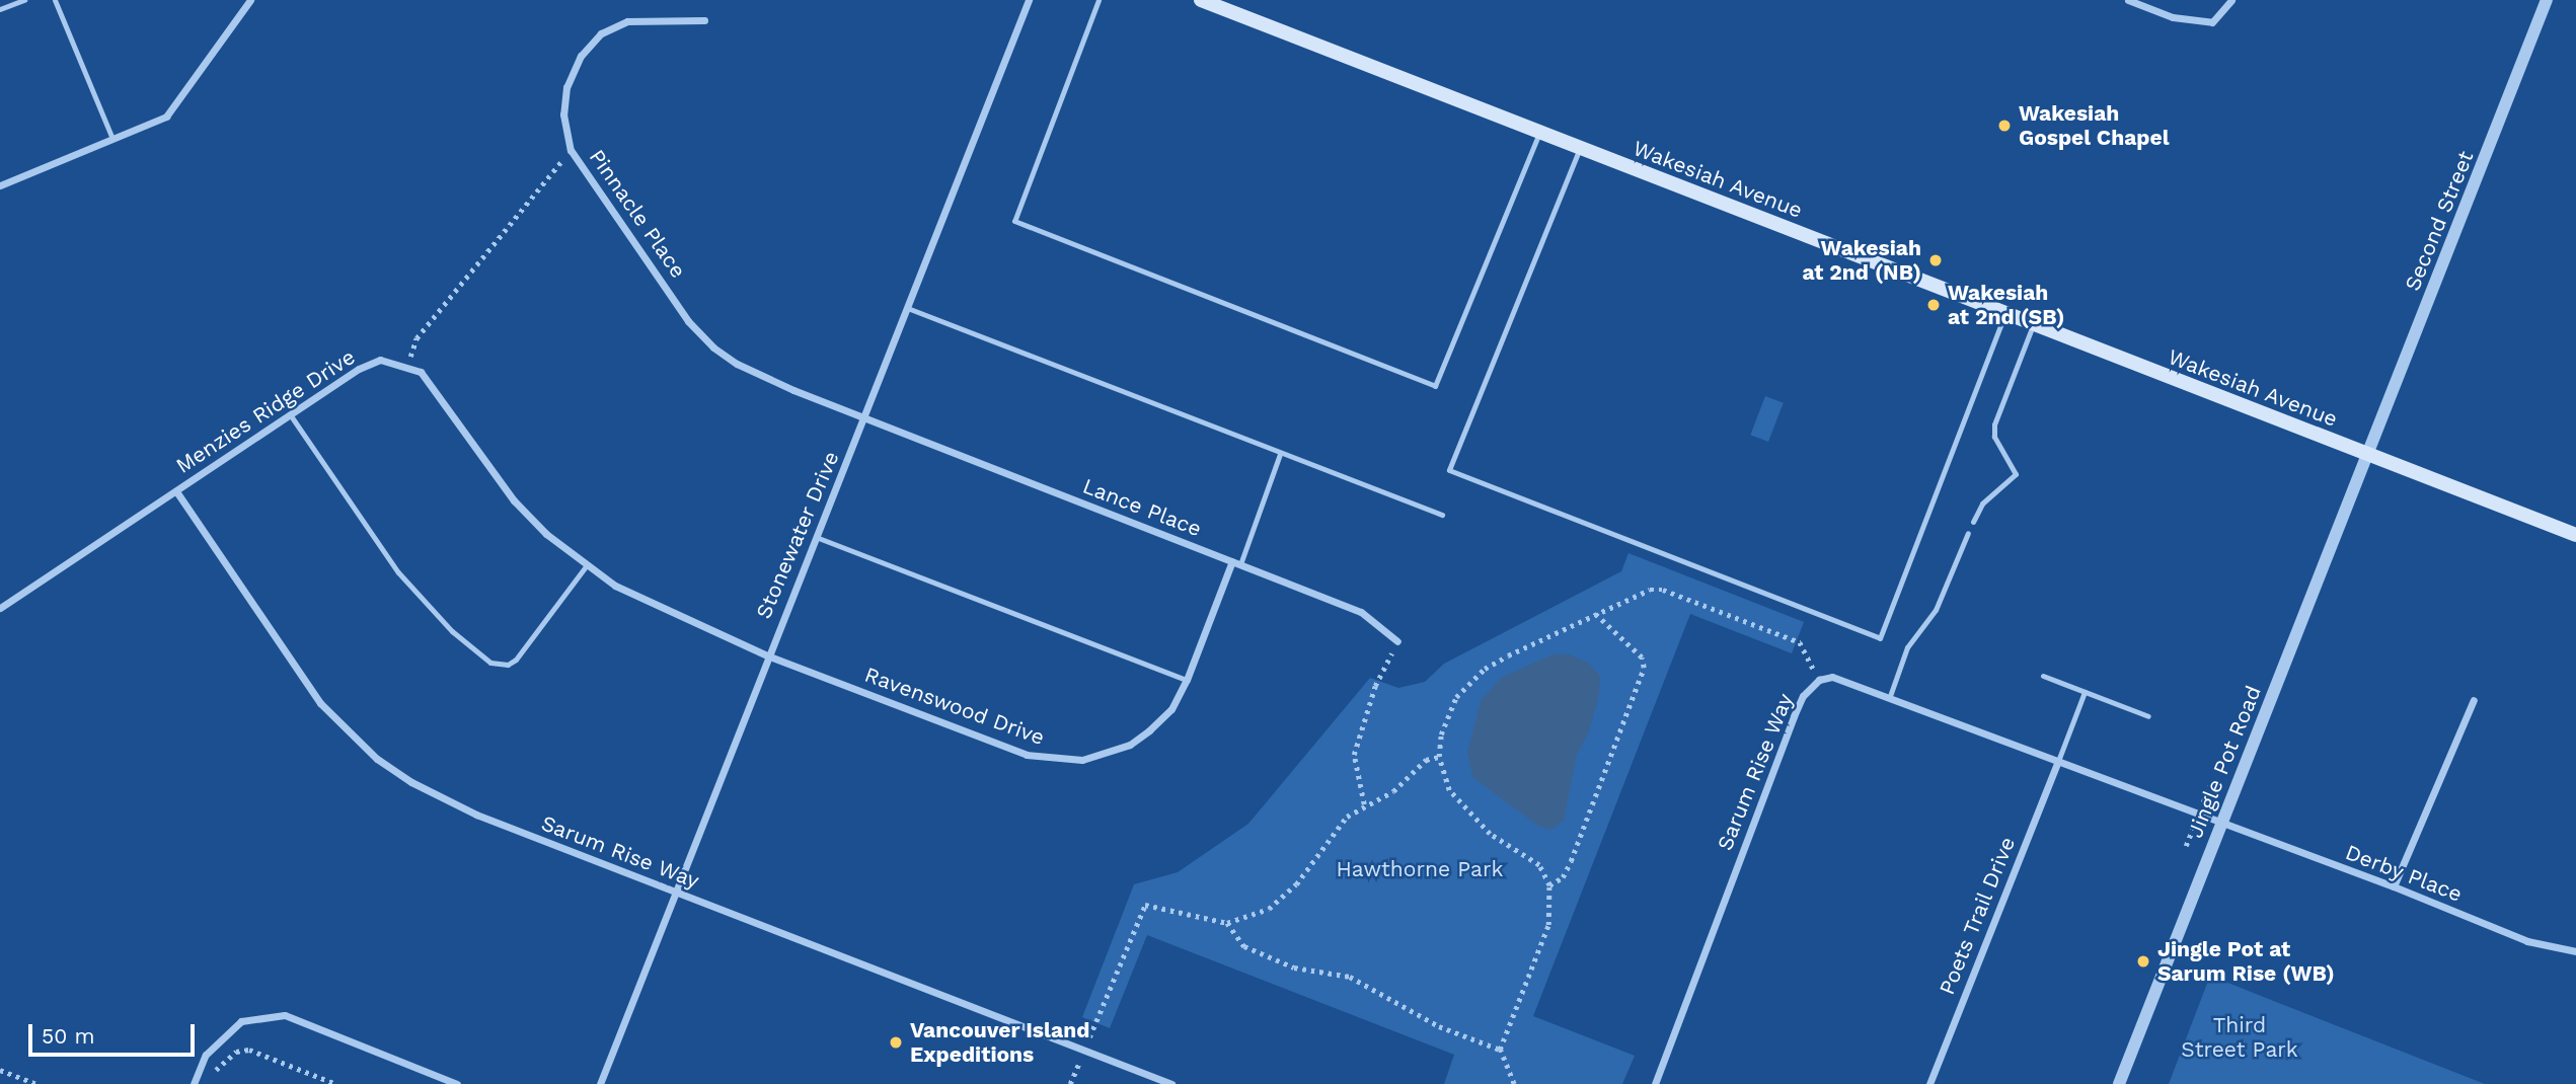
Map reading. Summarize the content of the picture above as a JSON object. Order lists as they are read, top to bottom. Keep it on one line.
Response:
{"streets":{"main road":["Wakesiah Avenue"],"street":["Pinnacle Place","Second Street","Menzies Ridge Drive","Lance Place","Stonewater Drive","Ravenswood Drive","Jingle Pot Road","Sarum Rise Way","Derby Place","Poets Trail Drive"]},"crossings":[["Wakesiah Avenue","Second Street"],["Wakesiah Avenue","Jingle Pot Road"],["Pinnacle Place","Lance Place"],["Pinnacle Place","Stonewater Drive"],["Second Street","Jingle Pot Road"],["Menzies Ridge Drive","Sarum Rise Way"],["Lance Place","Stonewater Drive"],["Lance Place","Ravenswood Drive"],["Stonewater Drive","Ravenswood Drive"],["Stonewater Drive","Sarum Rise Way"],["Jingle Pot Road","Sarum Rise Way"],["Jingle Pot Road","Derby Place"],["Sarum Rise Way","Derby Place"],["Sarum Rise Way","Poets Trail Drive"]],"parks":["Hawthorne Park","Third Street Park"],"places":["Wakesiah Gospel Chapel","Wakesiah at 2nd (NB)","Wakesiah at 2nd (SB)","Jingle Pot at Sarum Rise (WB)","Vancouver Island Expeditions"],"scale_bar":"50 m"}
